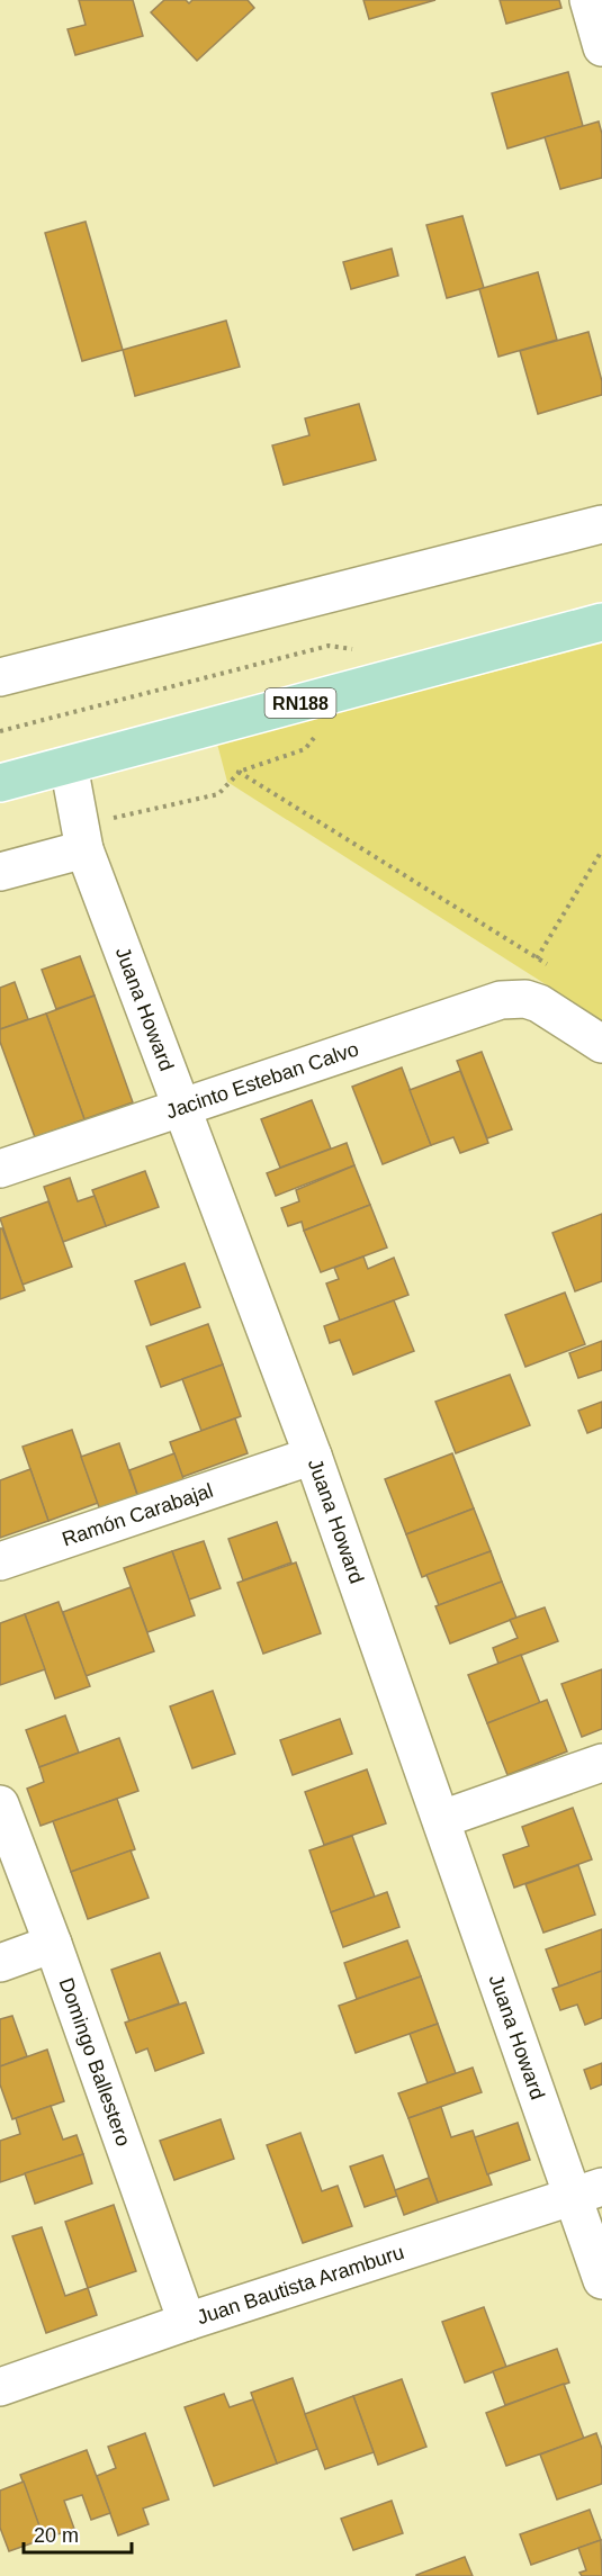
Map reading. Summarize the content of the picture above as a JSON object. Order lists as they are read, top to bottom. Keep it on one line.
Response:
{"streets":{"main road":["RN188"],"street":["Juana Howard","Jacinto Esteban Calvo","Ramón Carabajal","Domingo Ballestero","Juan Bautista Aramburu"]},"crossings":[["RN188","Juana Howard"],["Juana Howard","Jacinto Esteban Calvo"],["Juana Howard","Ramón Carabajal"],["Juana Howard","Juan Bautista Aramburu"],["Domingo Ballestero","Juan Bautista Aramburu"]],"scale_bar":"20 m"}
